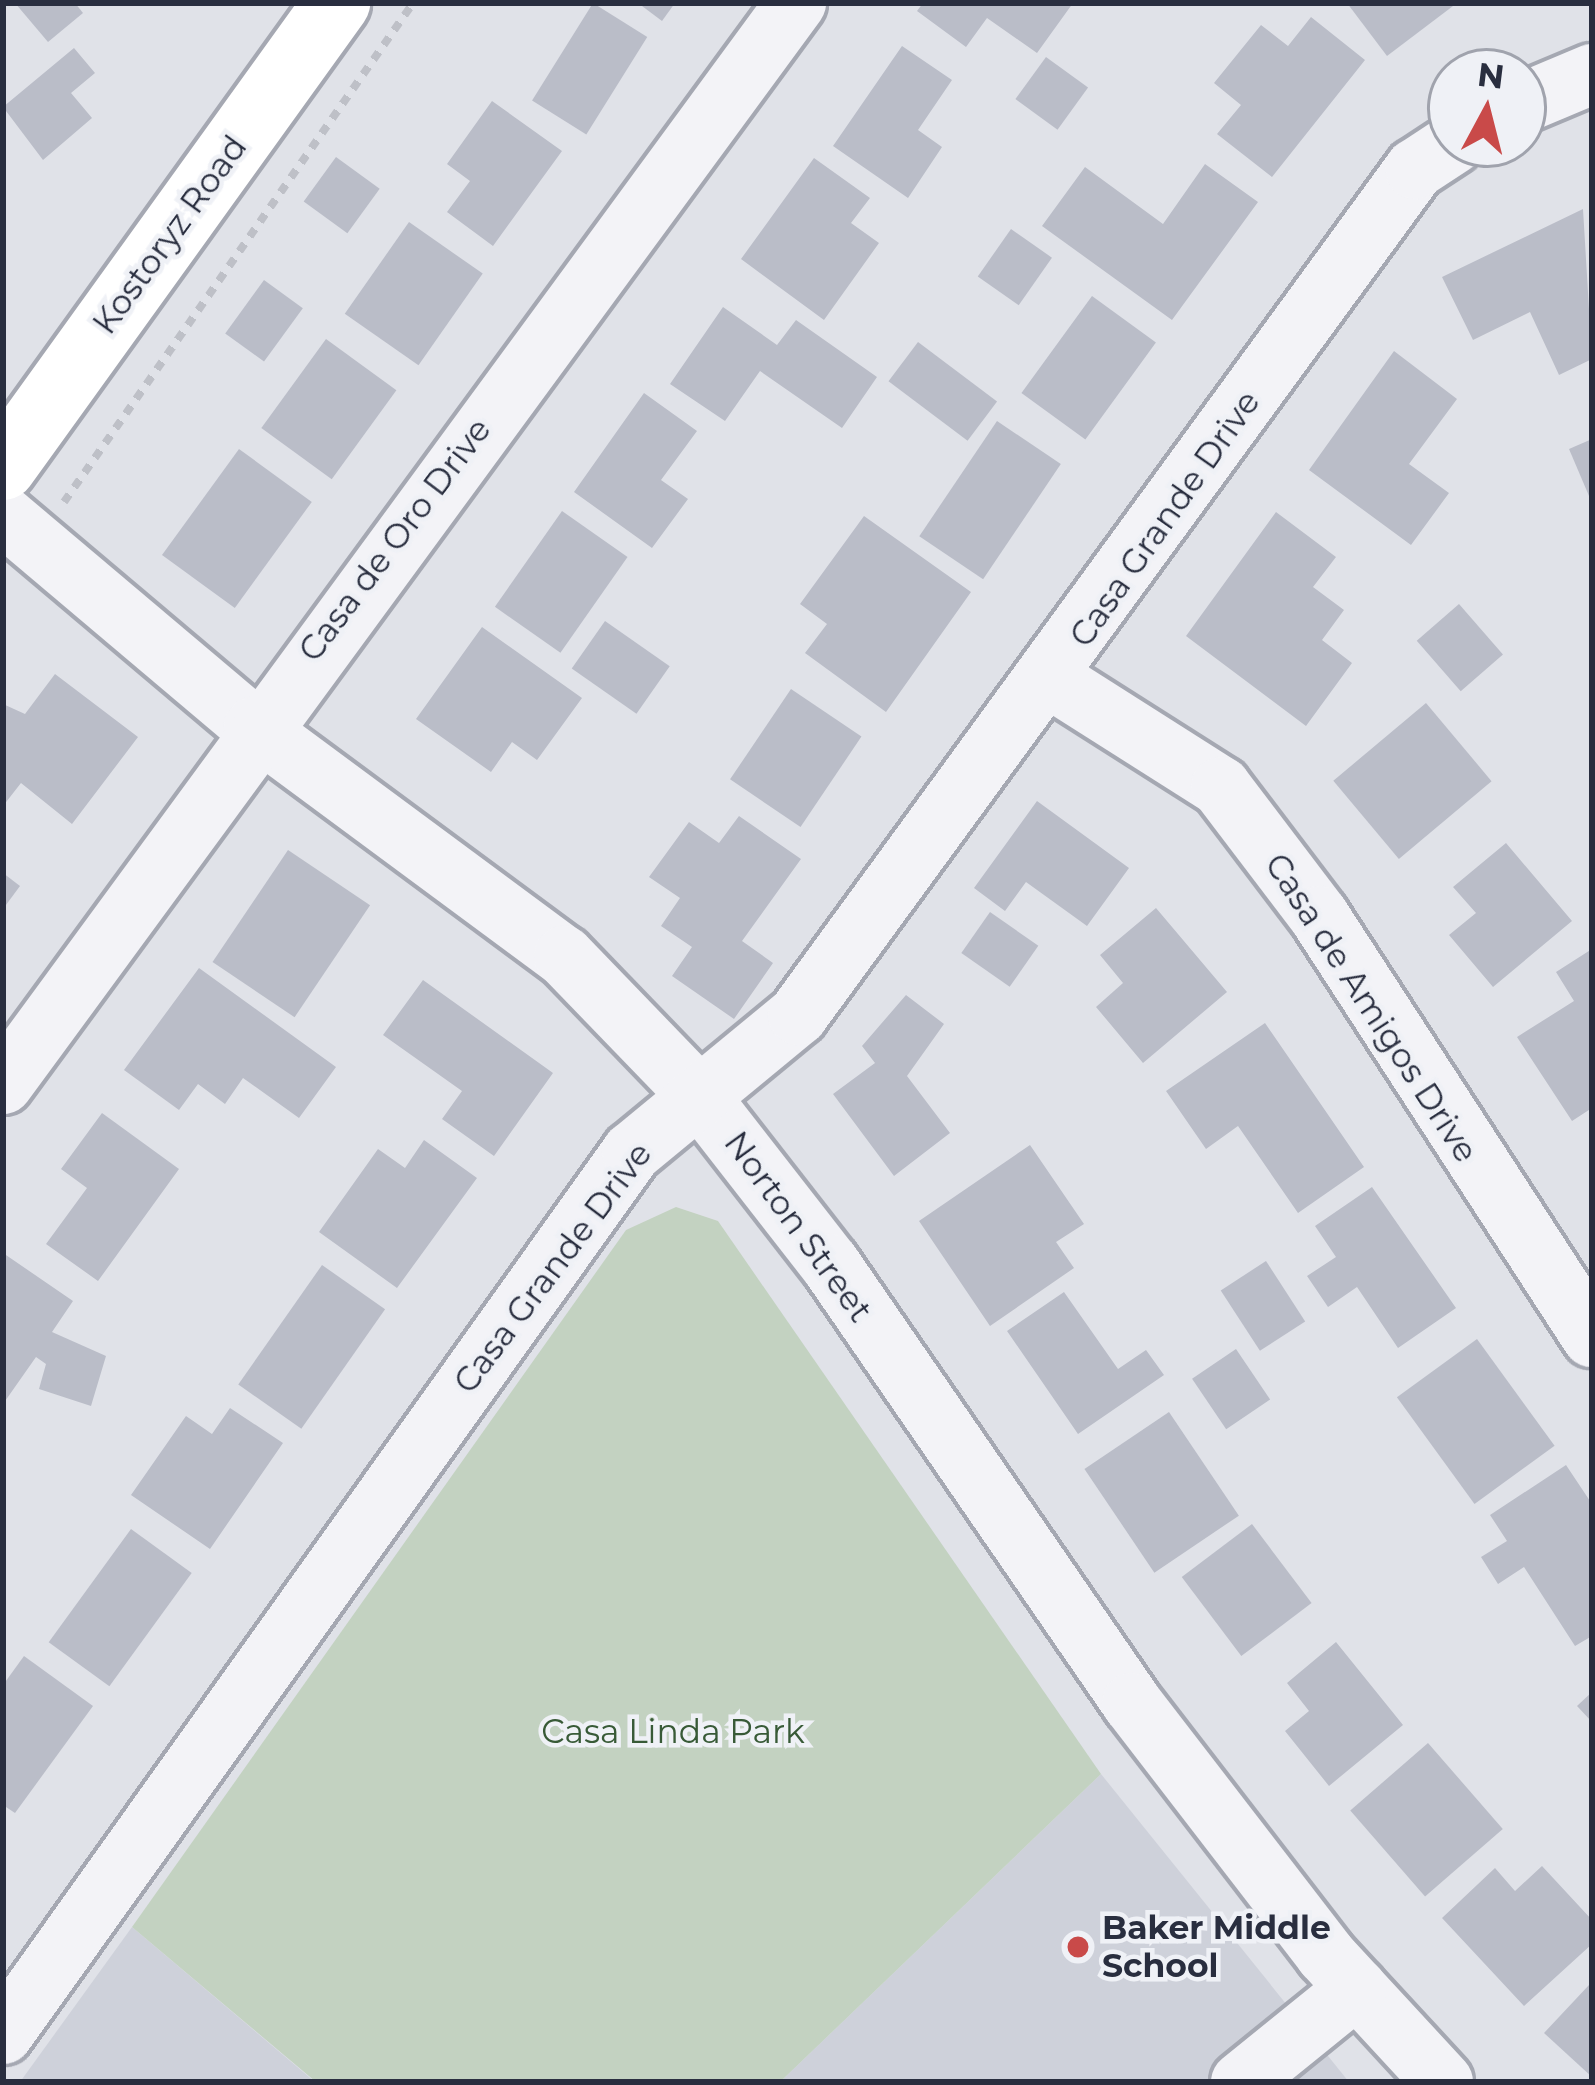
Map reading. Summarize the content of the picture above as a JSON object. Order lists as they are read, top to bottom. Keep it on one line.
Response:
{"streets":{"main road":["Kostoryz Road"],"street":["Casa Grande Drive","Casa de Oro Drive","Casa de Amigos Drive","Norton Street"]},"crossings":[["Casa Grande Drive","Casa de Amigos Drive"],["Casa Grande Drive","Norton Street"],["Casa de Oro Drive","Norton Street"]],"parks":["Casa Linda Park"],"places":["Baker Middle School"],"north":"top"}
